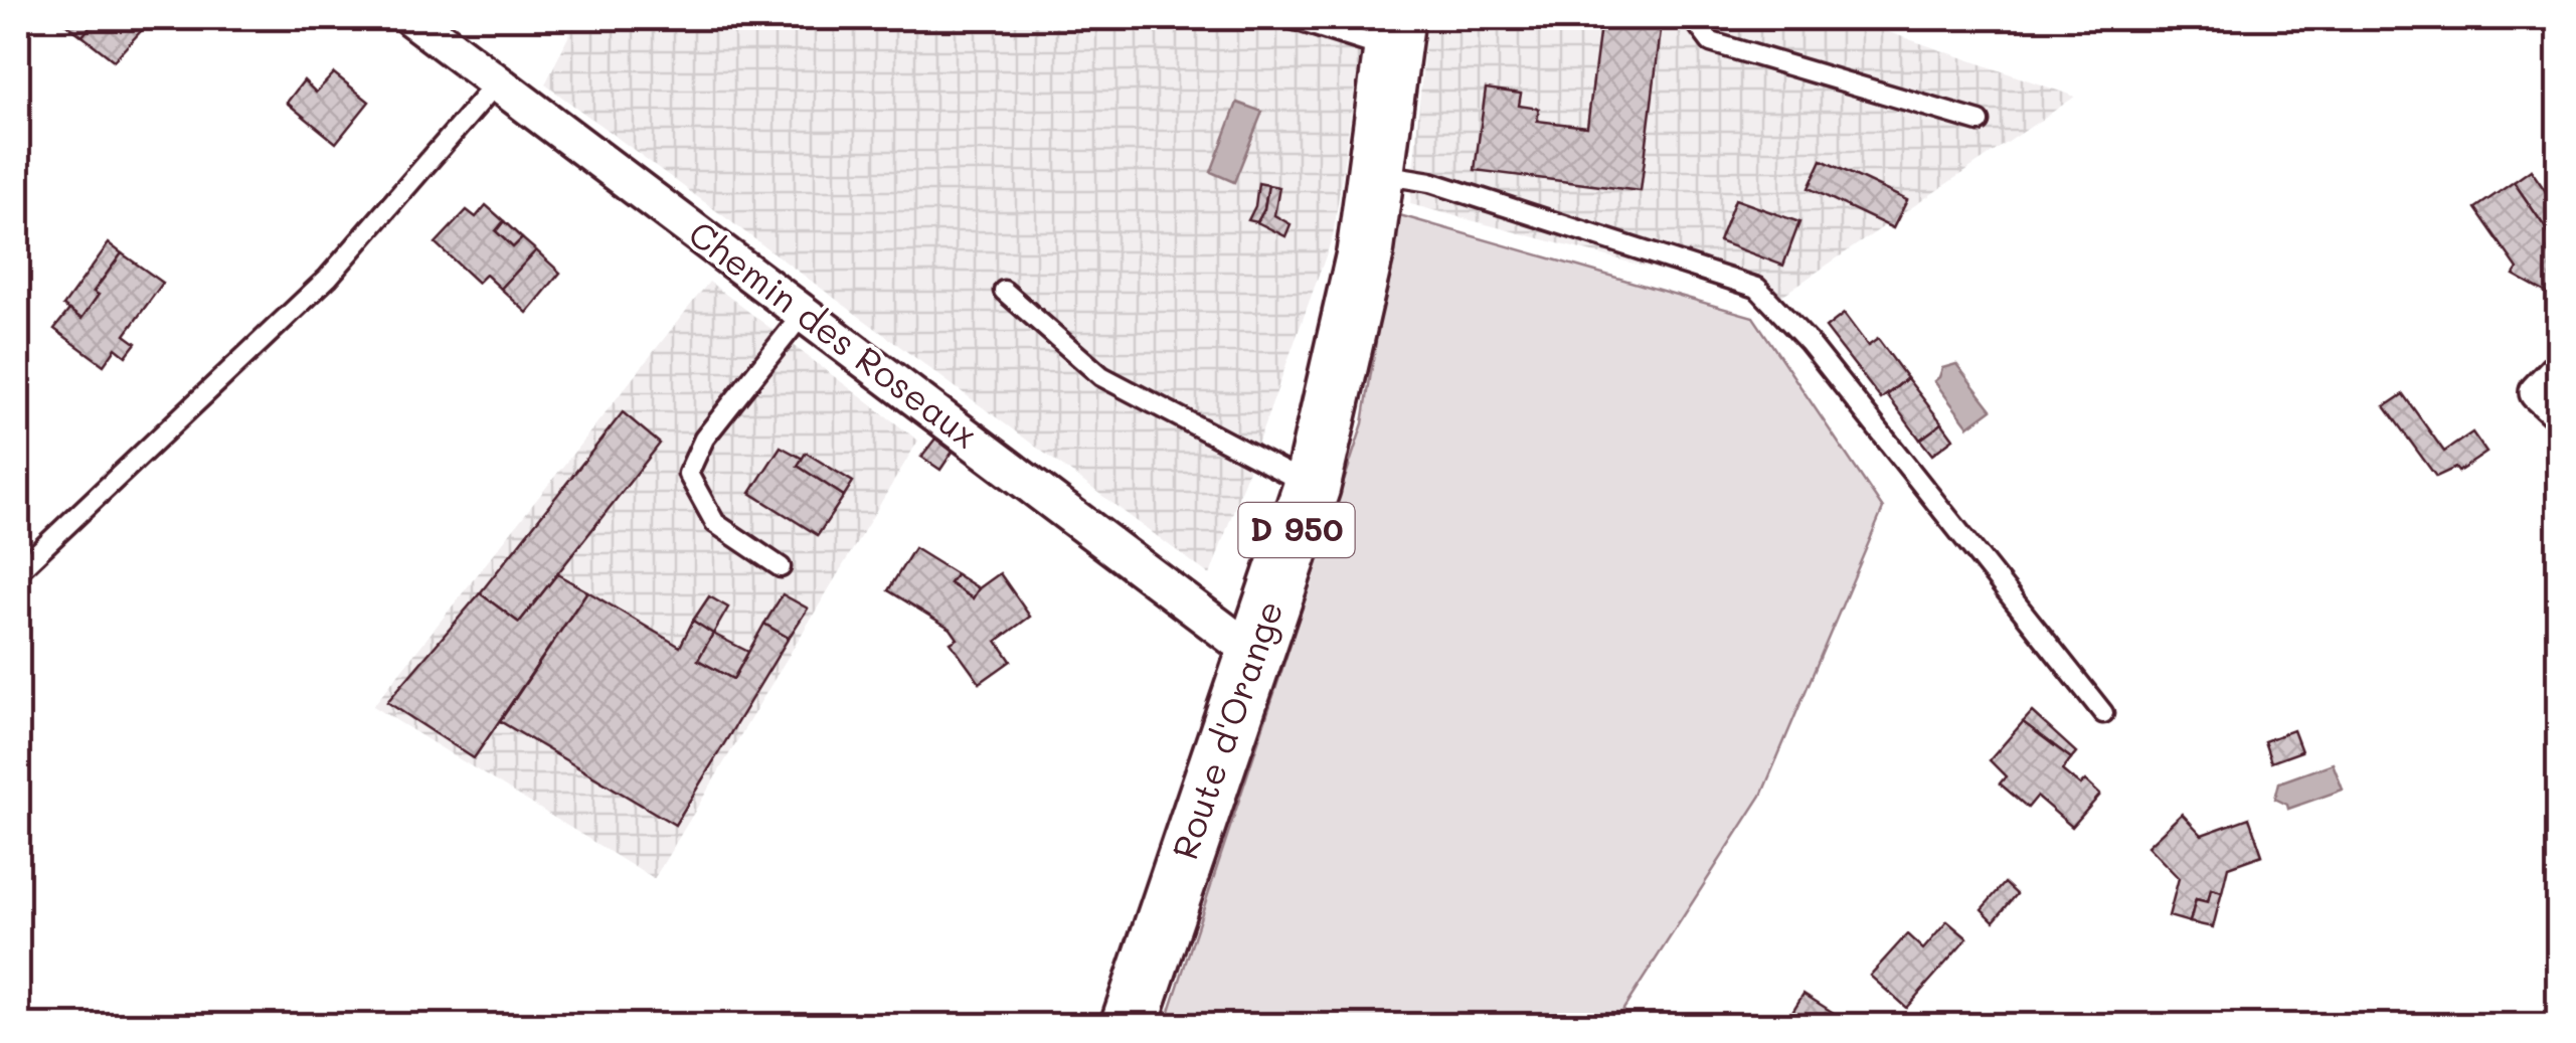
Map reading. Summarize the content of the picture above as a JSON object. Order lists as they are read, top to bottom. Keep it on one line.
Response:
{"streets":{"main road":["D 950","Route d'Orange"],"street":["Chemin des Roseaux"]},"crossings":[["Chemin des Roseaux","Route d'Orange"]]}
